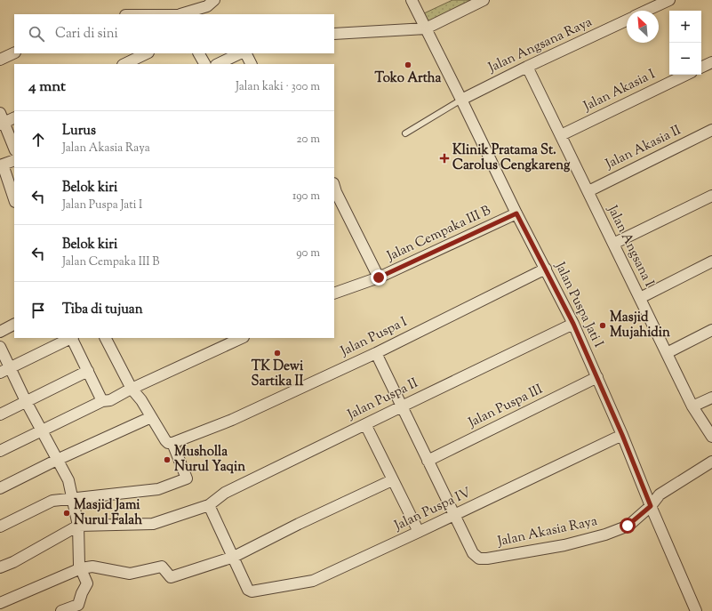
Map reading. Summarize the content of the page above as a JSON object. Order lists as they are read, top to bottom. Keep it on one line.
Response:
{"streets":{"street":["Jalan Angsana Raya","Jalan Akasia I","Jalan Akasia II","Jalan Cempaka III B","Jalan Angsana I","Jalan Puspa Jati I","Jalan Puspa I","Jalan Puspa II","Jalan Puspa III","Jalan Puspa IV","Jalan Akasia Raya"]},"crossings":[["Jalan Angsana Raya","Jalan Angsana I"],["Jalan Angsana Raya","Jalan Puspa Jati I"],["Jalan Akasia I","Jalan Angsana I"],["Jalan Akasia II","Jalan Angsana I"],["Jalan Cempaka III B","Jalan Puspa Jati I"],["Jalan Puspa Jati I","Jalan Puspa I"],["Jalan Puspa Jati I","Jalan Puspa II"],["Jalan Puspa Jati I","Jalan Puspa III"],["Jalan Puspa Jati I","Jalan Puspa IV"],["Jalan Puspa Jati I","Jalan Akasia Raya"],["Jalan Puspa IV","Jalan Akasia Raya"]],"places":{"other":["Toko Artha","Masjid Mujahidin","TK Dewi Sartika II","Musholla Nurul Yaqin","Masjid Jami Nurul Falah"],"health":["Klinik Pratama St. Carolus Cengkareng"]},"north":"top left","page":{"map_buttons":["+","−"],"search":"Cari di sini","heading":["4 mnt","Jalan kaki · 300 m"],"list":[["Lurus","Jalan Akasia Raya","20 m"],["Belok kiri","Jalan Puspa Jati I","190 m"],["Belok kiri","Jalan Cempaka III B","90 m"],"Tiba di tujuan"]}}
